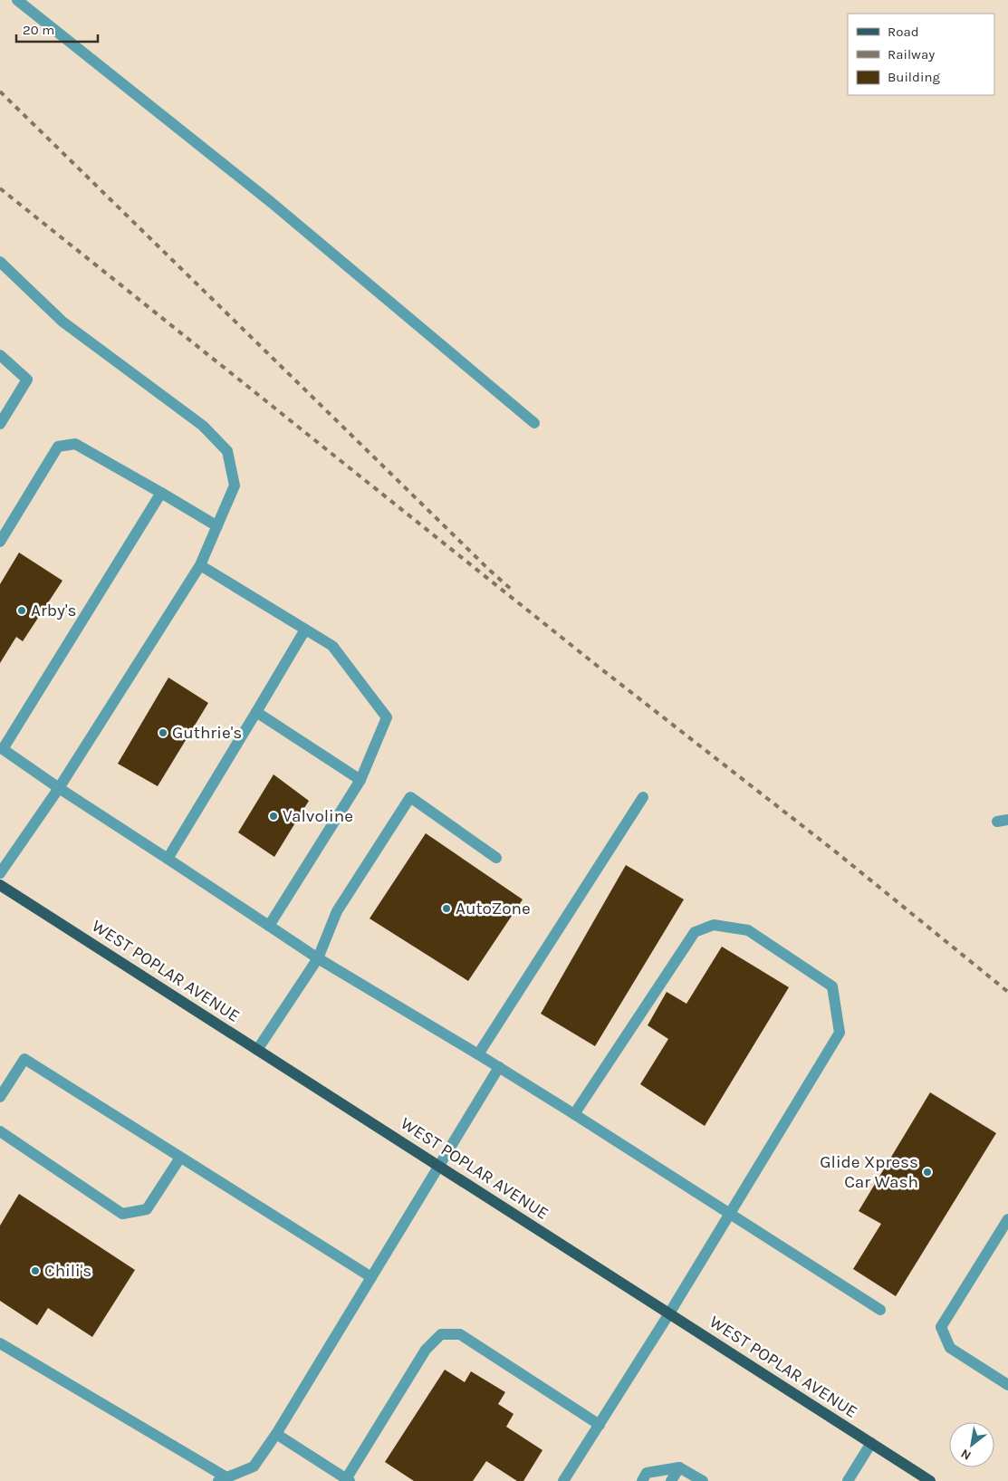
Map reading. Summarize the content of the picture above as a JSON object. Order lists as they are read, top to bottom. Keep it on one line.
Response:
{"streets":{"main road":["WEST POPLAR AVENUE"]},"places":["Arby's","Guthrie's","Valvoline","AutoZone","Glide Xpress Car Wash","Chili's"],"legend":["Road","Railway","Building"],"scale_bar":"20 m","north":"bottom left"}
